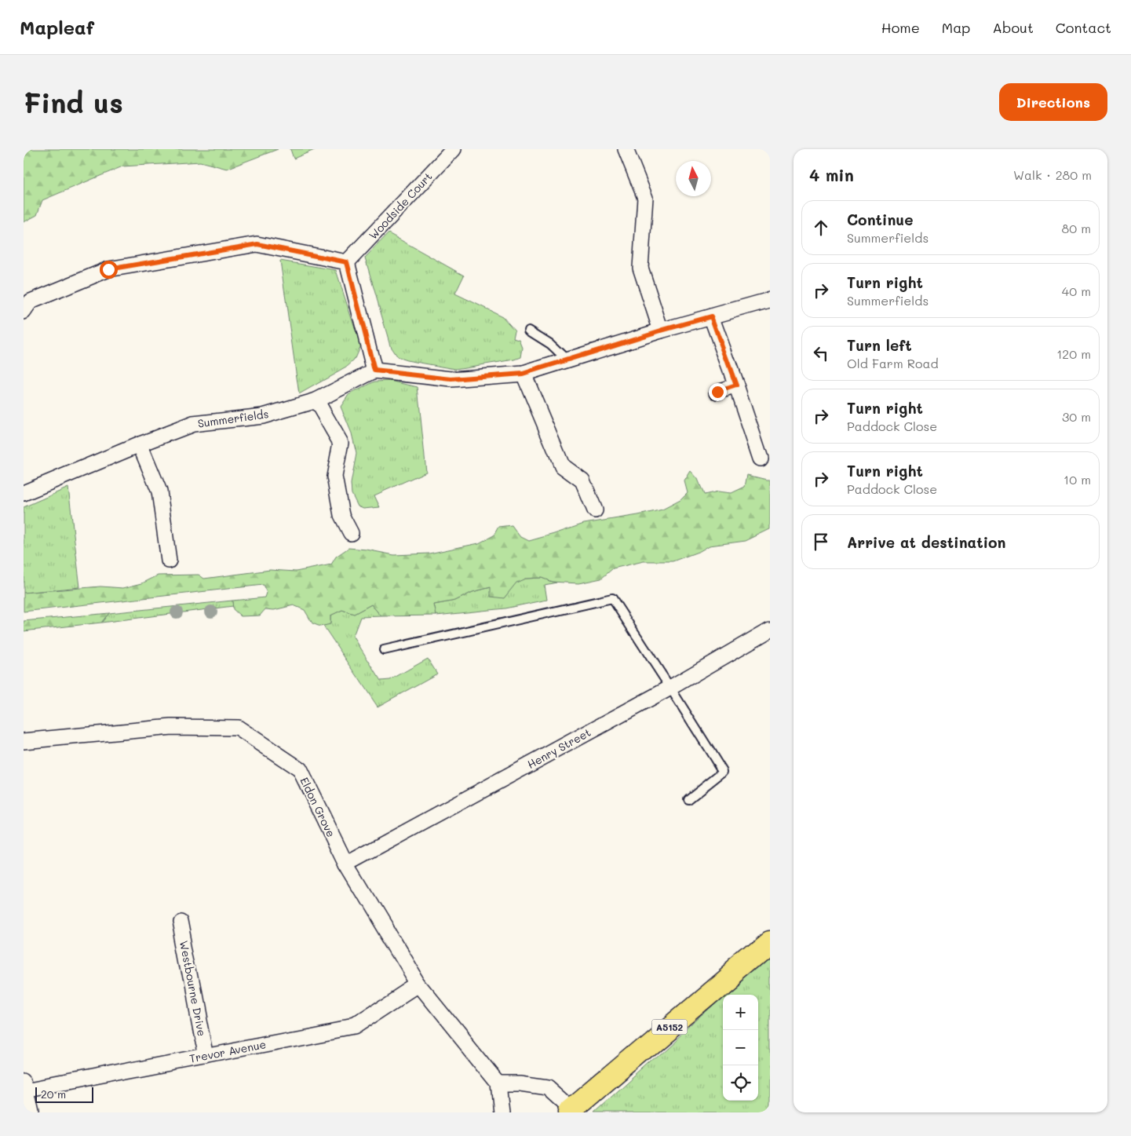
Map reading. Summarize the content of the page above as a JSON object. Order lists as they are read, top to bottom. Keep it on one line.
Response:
{"streets":{"main road":["A5152"],"street":["Woodside Court","Summerfields","Henry Street","Eldon Grove","Westbourne Drive","Trevor Avenue"]},"crossings":[["Henry Street","Eldon Grove"],["Eldon Grove","Trevor Avenue"],["Westbourne Drive","Trevor Avenue"]],"scale_bar":"20 m","north":"top","page":{"header":"Mapleaf","nav":["Home","Map","About","Contact"],"buttons":"Directions","title":"Find us","heading":["4 min","Walk · 280 m"],"list":[["Continue","Summerfields","80 m"],["Turn right","Summerfields","40 m"],["Turn left","Old Farm Road","120 m"],["Turn right","Paddock Close","30 m"],["Turn right","Paddock Close","10 m"],"Arrive at destination"],"map_buttons":["+","−"],"scale":"20 m"}}
